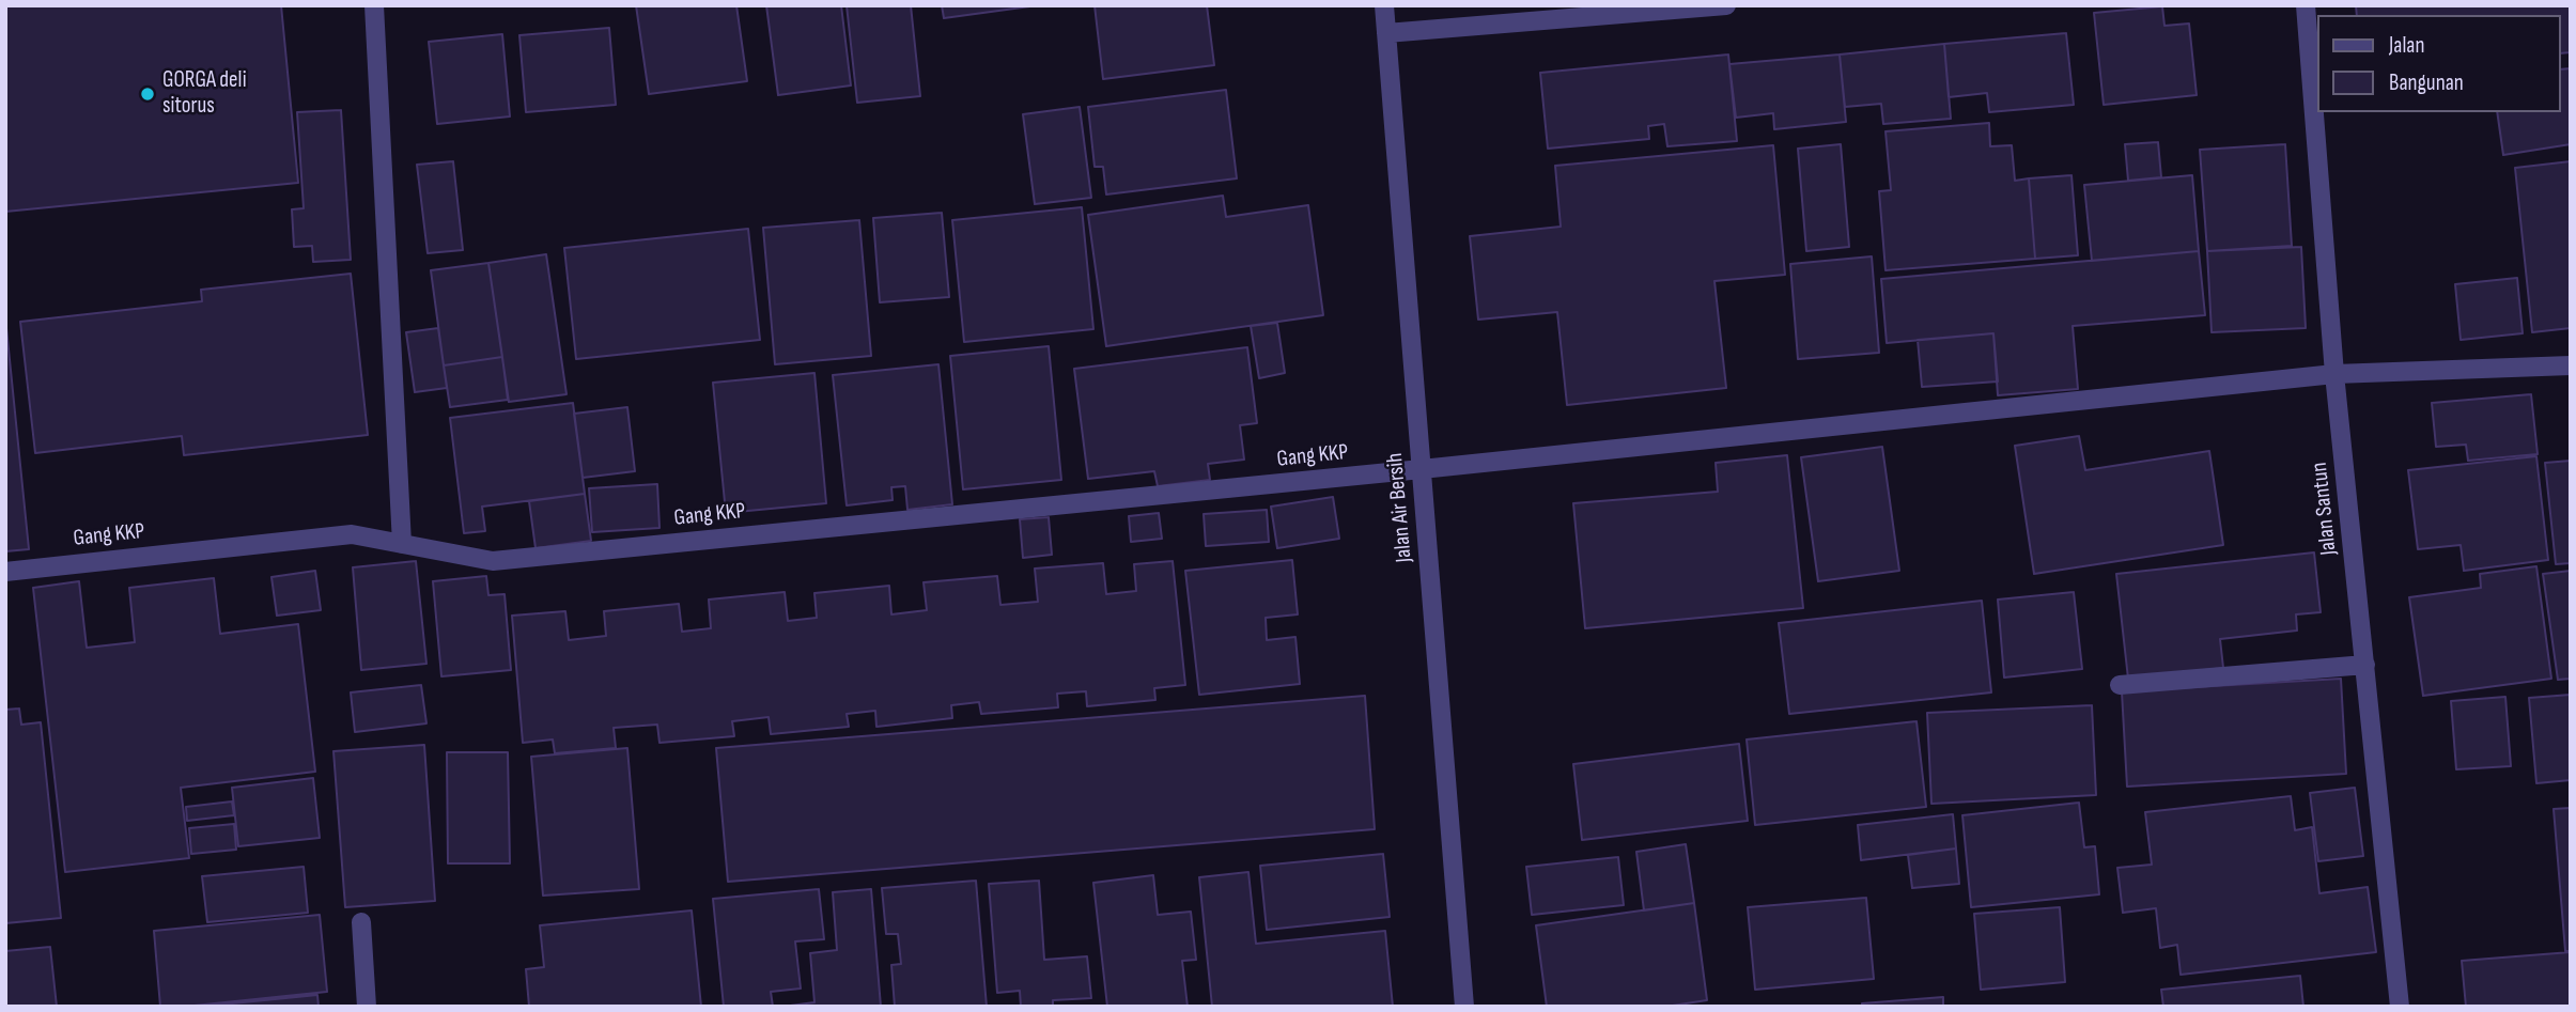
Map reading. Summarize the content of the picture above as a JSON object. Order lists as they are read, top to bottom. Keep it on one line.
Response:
{"streets":{"street":["Gang KKP","Jalan Air Bersih","Jalan Santun"]},"crossings":[["Gang KKP","Jalan Air Bersih"],["Gang KKP","Jalan Santun"]],"places":["GORGA deli sitorus"],"legend":["Jalan","Bangunan"]}
